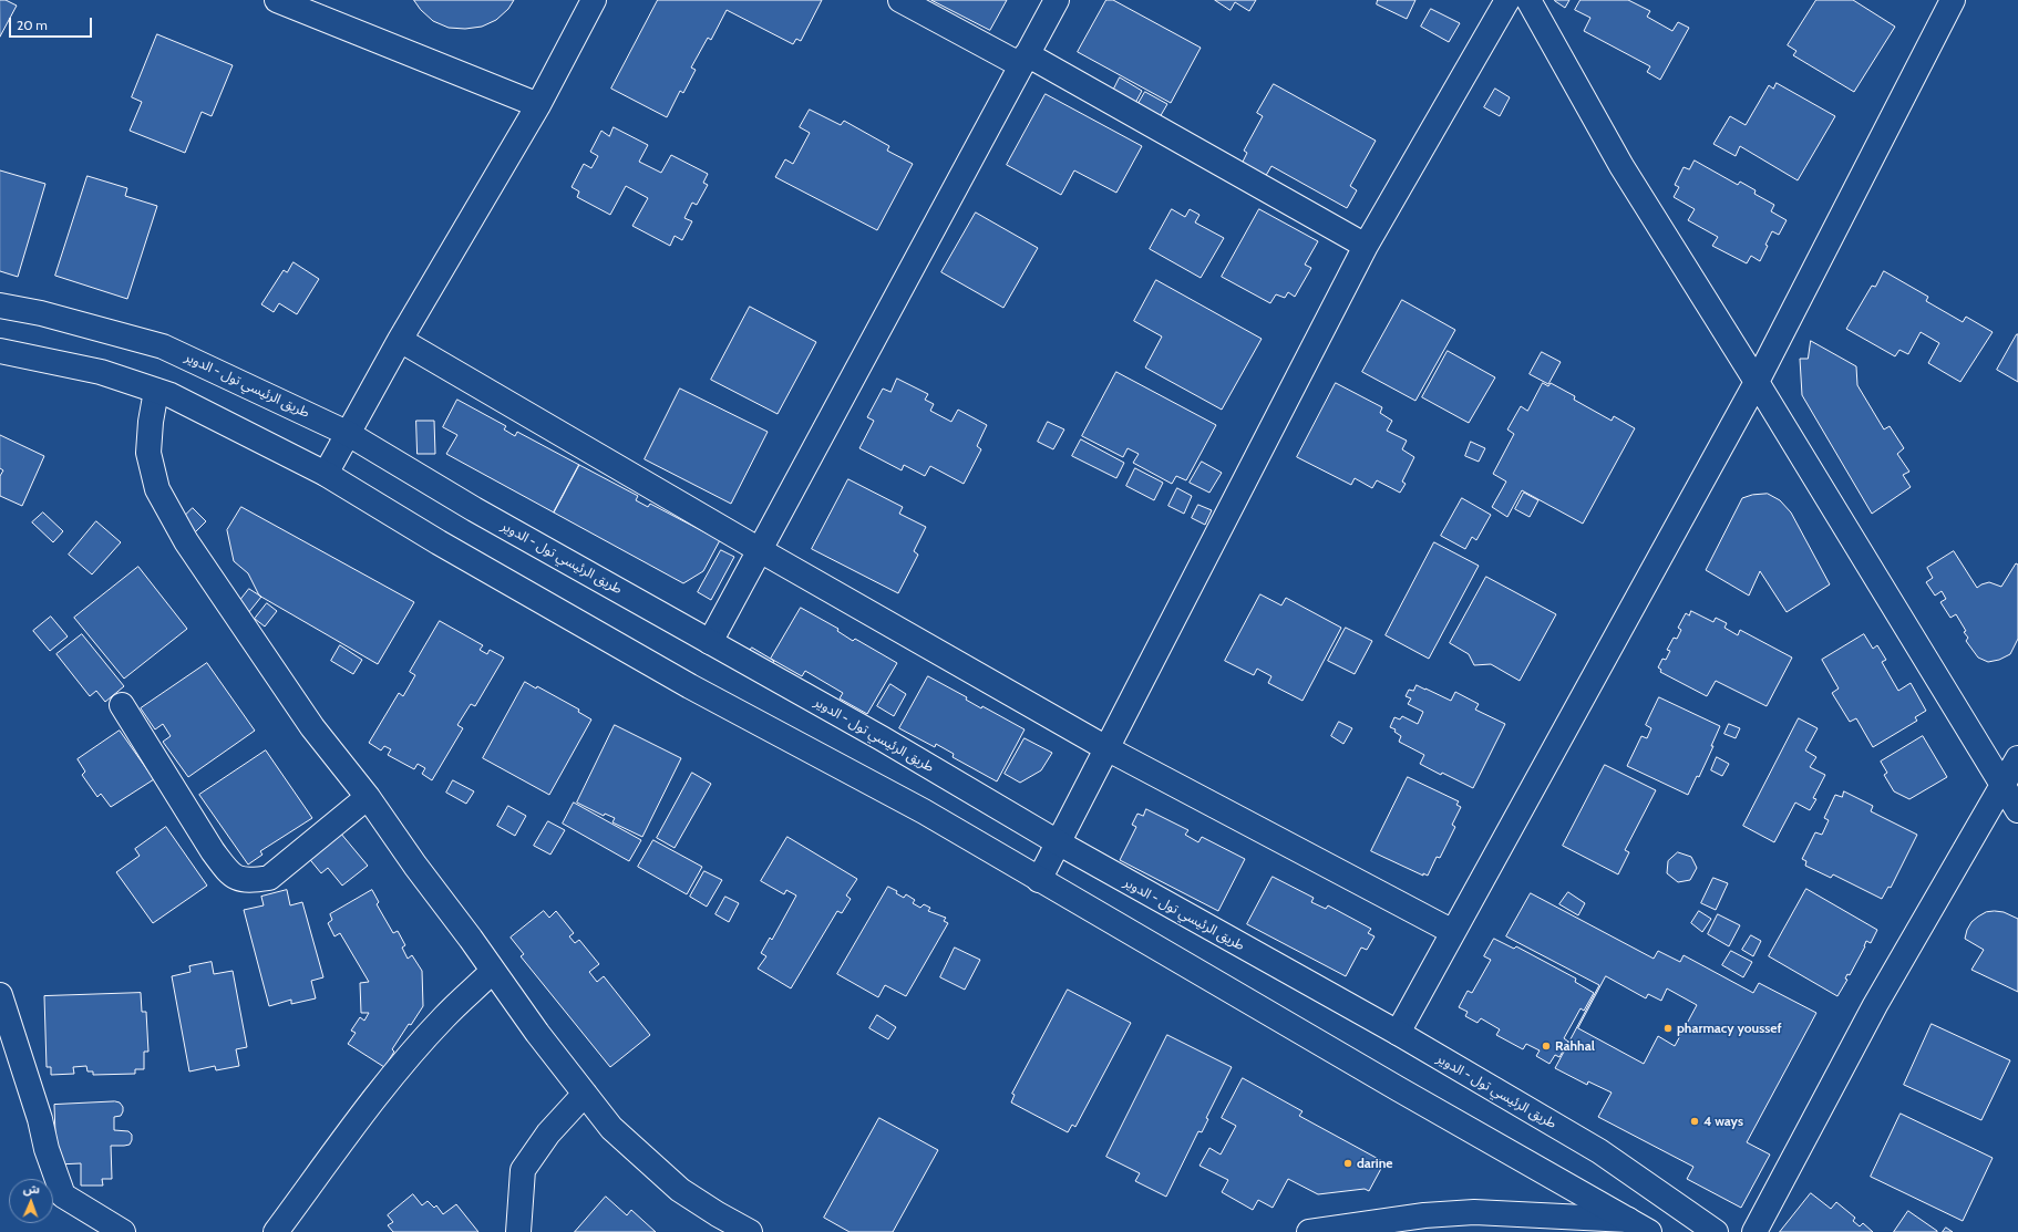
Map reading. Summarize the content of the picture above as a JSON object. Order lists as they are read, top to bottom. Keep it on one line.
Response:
{"streets":{"street":["طريق الرئيسي تول - الدوير"]},"places":["pharmacy youssef","Rahhal","4 ways","darine"],"scale_bar":"20 m","north":"top"}
